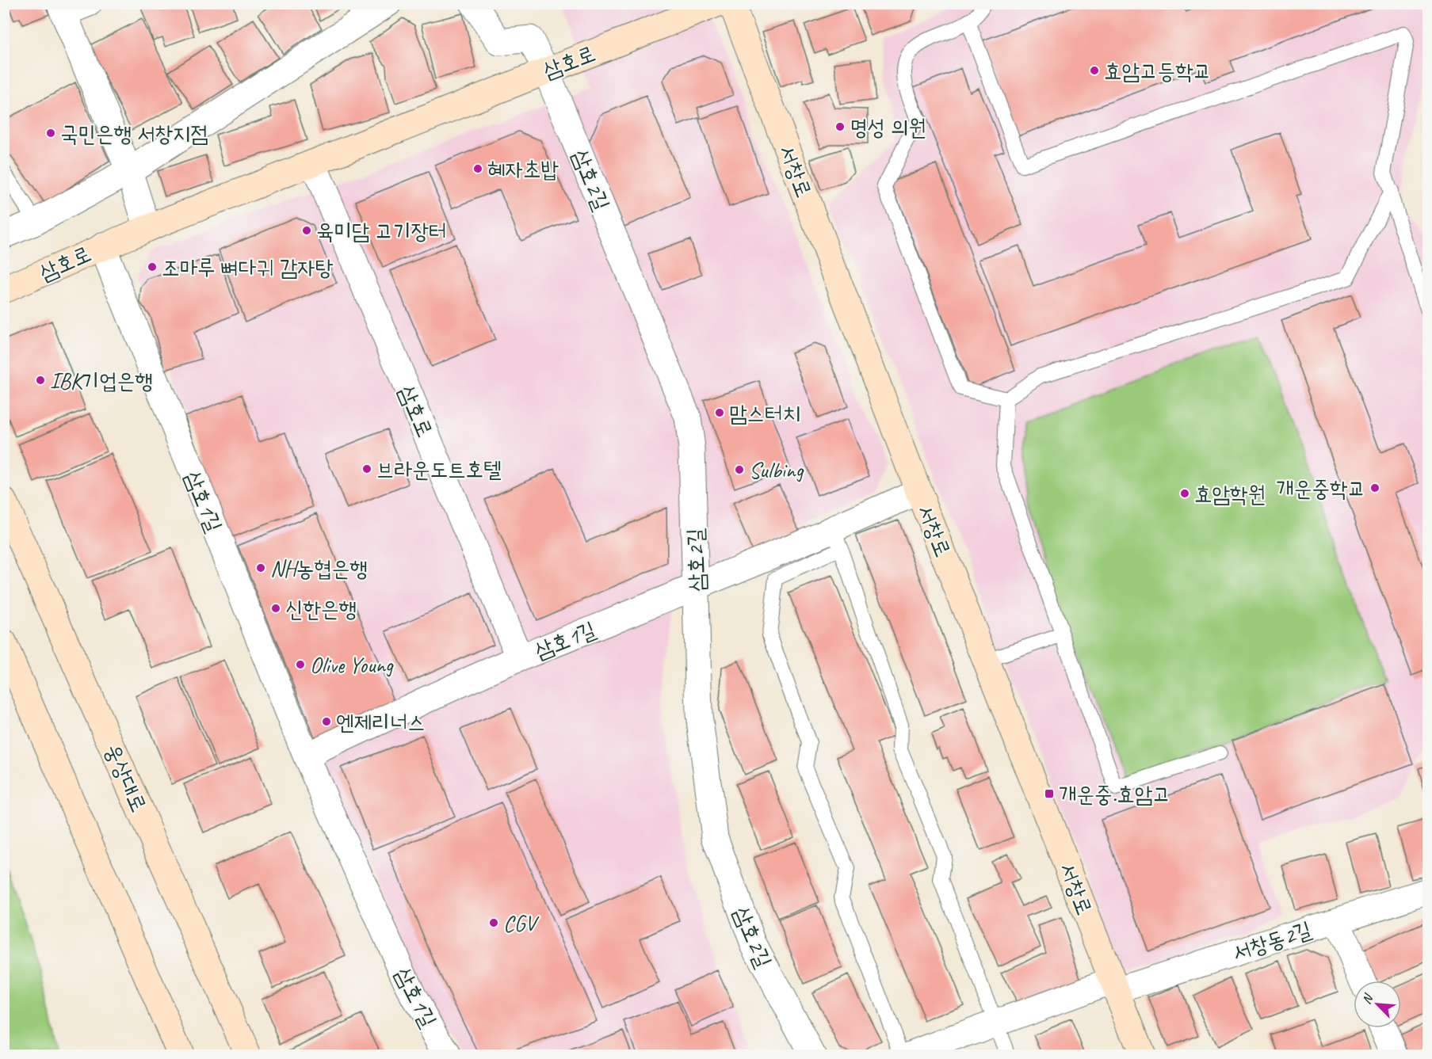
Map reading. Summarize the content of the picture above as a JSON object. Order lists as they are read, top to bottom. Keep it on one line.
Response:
{"streets":{"street":["삼호로","서창로","삼호2길","삼호1길","웅상대로","서창동2길"]},"crossings":[["삼호로","삼호2길"],["삼호로","삼호1길"],["서창로","삼호1길"],["서창로","서창동2길"],["삼호2길","삼호1길"]],"places":{"other":["효암고등학교","명성 의원","국민은행 서창지점","혜자초밥","육미담 고기장터","조마루 뼈다귀 감자탕","IBK기업은행","맘스터치","브라운도트호텔","Sulbing","개운중학교","효암학원","NH농협은행","신한은행","Olive Young","엔제리너스","CGV"],"transit":["개운중.효암고"]},"north":"top left"}
